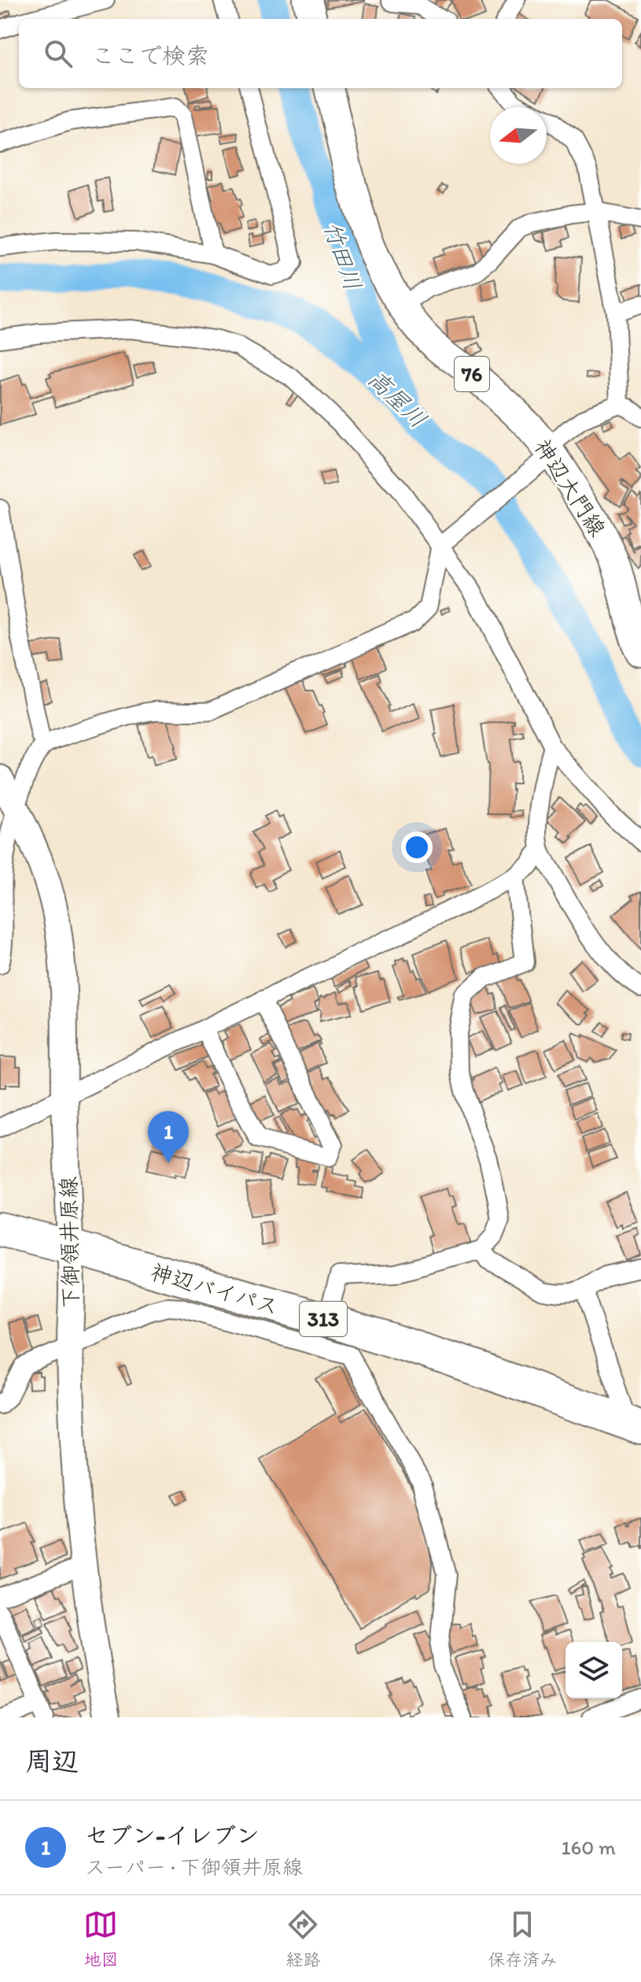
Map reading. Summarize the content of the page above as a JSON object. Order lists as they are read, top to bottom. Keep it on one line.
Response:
{"streets":{"highway":["神辺バイパス","313"],"main road":["76","神辺大門線","下御領井原線"]},"crossings":[["下御領井原線","神辺バイパス"]],"water":["竹田川","高屋川"],"north":"left","page":{"search":"ここで検索","pins":"1","heading":"周辺","list":[{"mark":"1","name":"セブン-イレブン","note":"スーパー · 下御領井原線","value":"160 m"}],"nav":["地図","経路","保存済み"]}}
